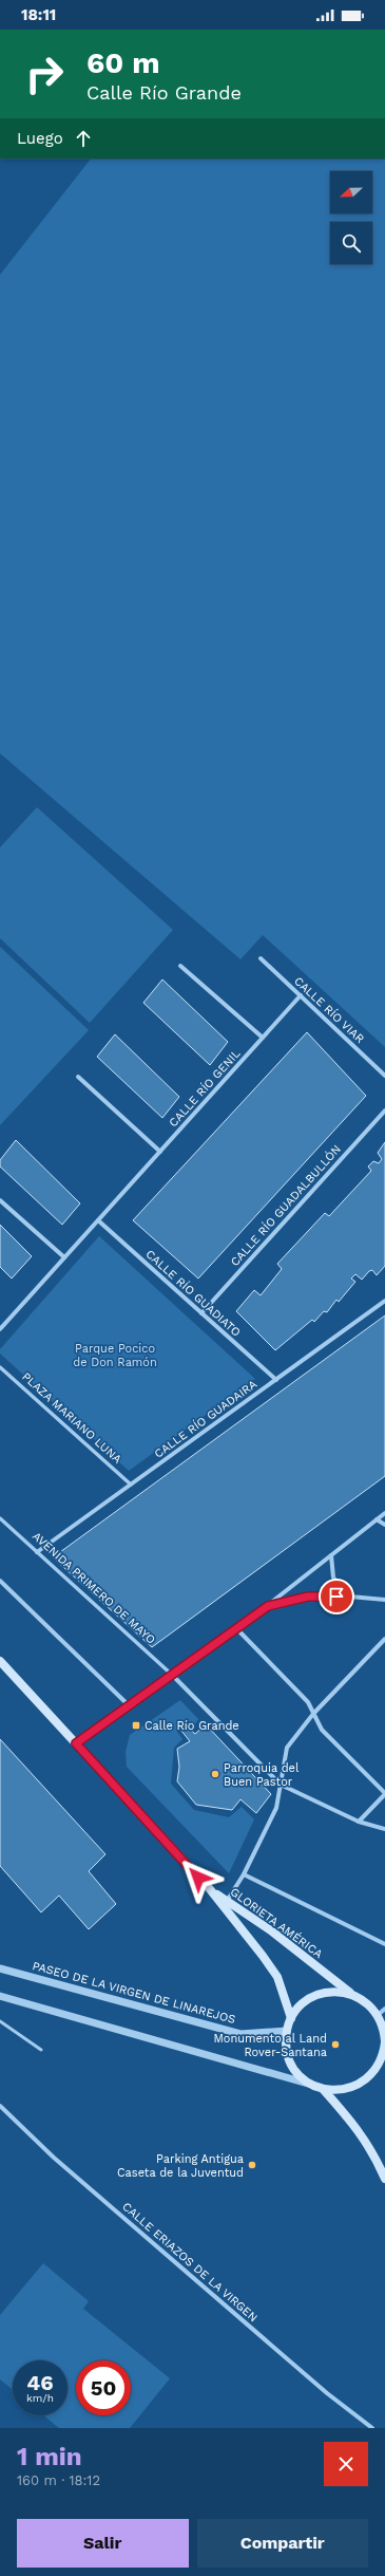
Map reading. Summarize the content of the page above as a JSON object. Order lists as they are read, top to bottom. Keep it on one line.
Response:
{"streets":{"main road":["GLORIETA AMÉRICA"],"street":["CALLE RÍO VIAR","CALLE RÍO GENIL","CALLE RÍO GUADALBULLÓN","CALLE RÍO GUADIATO","PLAZA MARIANO LUNA","CALLE RÍO GUADAIRA","AVENIDA PRIMERO DE MAYO","PASEO DE LA VIRGEN DE LINAREJOS","CALLE ERIAZOS DE LA VIRGEN"]},"crossings":[["CALLE RÍO VIAR","CALLE RÍO GENIL"],["CALLE RÍO GENIL","CALLE RÍO GUADIATO"],["CALLE RÍO GUADALBULLÓN","CALLE RÍO GUADIATO"],["CALLE RÍO GUADIATO","CALLE RÍO GUADAIRA"],["PLAZA MARIANO LUNA","CALLE RÍO GUADAIRA"],["CALLE RÍO GUADAIRA","AVENIDA PRIMERO DE MAYO"],["GLORIETA AMÉRICA","PASEO DE LA VIRGEN DE LINAREJOS"]],"parks":["Parque Pocico de Don Ramón"],"places":{"transit":["Calle Río Grande"],"other":["Parroquia del Buen Pastor","Monumento al Land Rover-Santana","Parking Antigua Caseta de la Juventud"]},"north":"left","page":{"status":"18:11","turn":["60 m","Calle Río Grande"],"then":"Luego","speed":"46 km/h","limit":"50","heading":["1 min","160 m · 18:12"],"buttons":["Salir","Compartir"]}}
